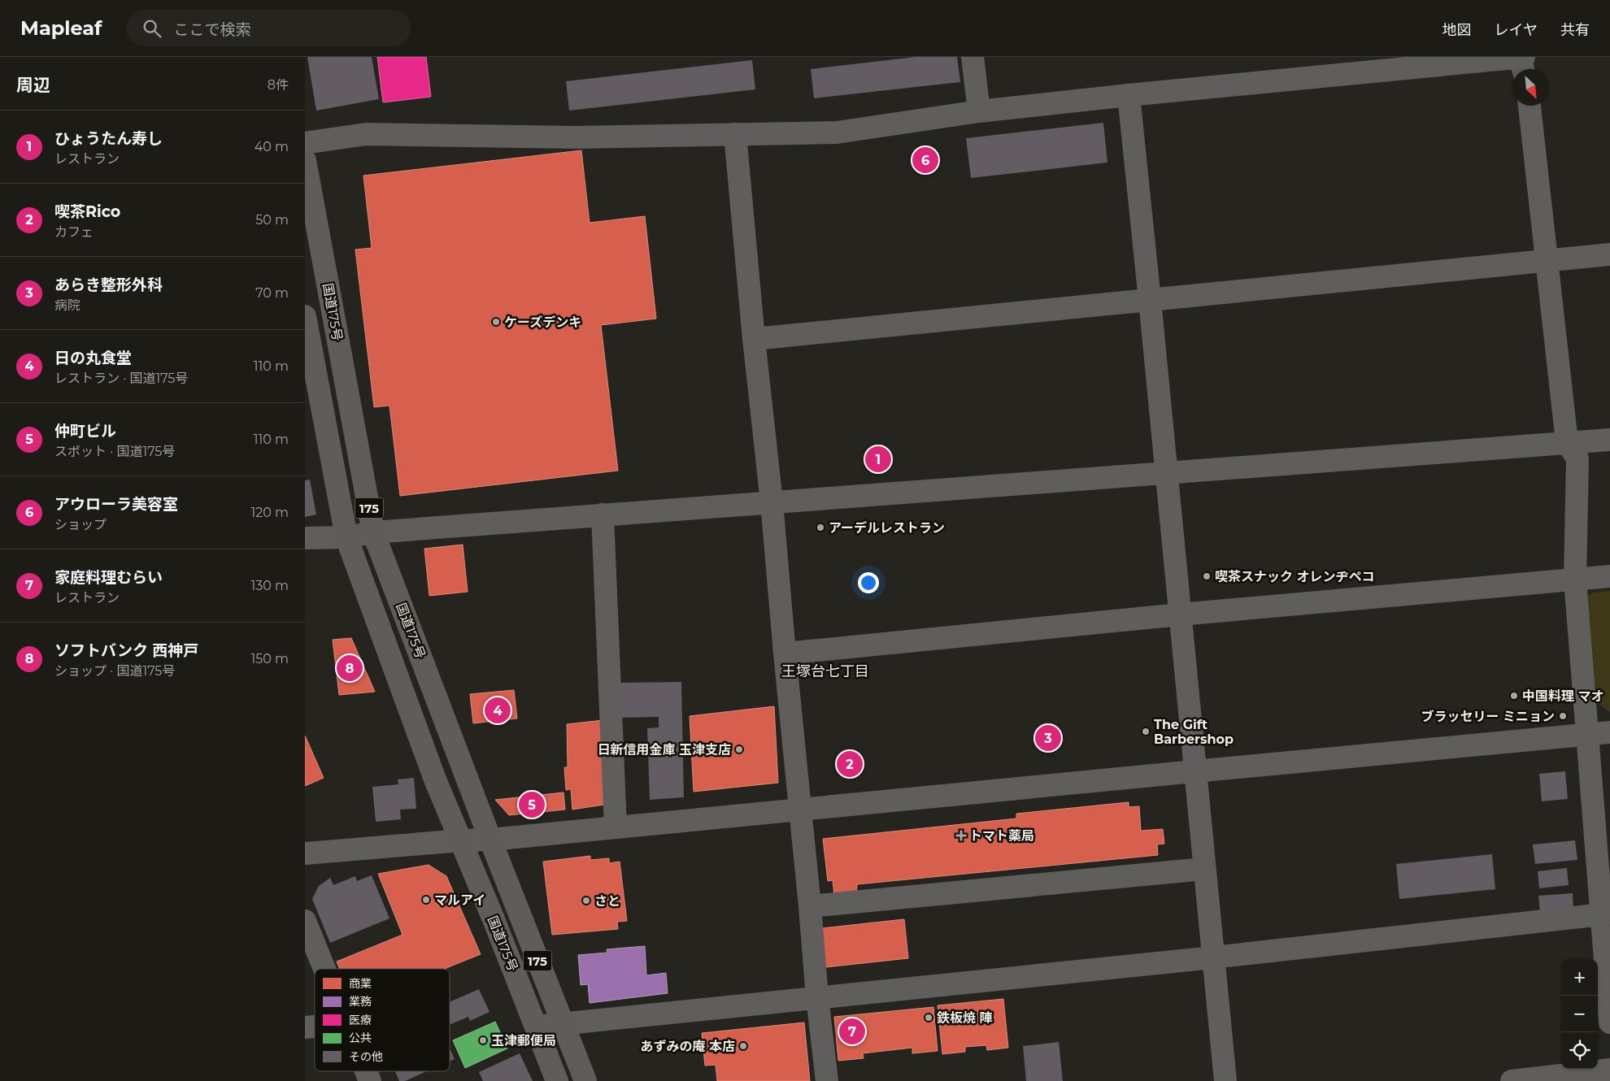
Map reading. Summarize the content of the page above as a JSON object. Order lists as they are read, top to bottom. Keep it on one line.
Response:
{"streets":{"highway":["国道175号","175"]},"districts":["王塚台七丁目"],"places":{"other":["ケーズデンキ","アーデルレストラン","喫茶スナック オレンヂペコ","中国料理 マオ","ブラッセリー ミニョン","The Gift Barbershop","日新信用金庫 玉津支店","マルアイ","さと","鉄板焼 陣","玉津郵便局","あずみの庵 本店"],"health":["トマト薬局"]},"legend":["商業","業務","医療","公共","その他"],"north":"bottom right","page":{"header":"Mapleaf","search":"ここで検索","nav":["地図","レイヤ","共有"],"heading":["周辺","8件"],"list":[{"mark":"1","name":"ひょうたん寿し","note":"レストラン","value":"40 m"},{"mark":"2","name":"喫茶Rico","note":"カフェ","value":"50 m"},{"mark":"3","name":"あらき整形外科","note":"病院","value":"70 m"},{"mark":"4","name":"日の丸食堂","note":"レストラン · 国道175号","value":"110 m"},{"mark":"5","name":"仲町ビル","note":"スポット · 国道175号","value":"110 m"},{"mark":"6","name":"アウローラ美容室","note":"ショップ","value":"120 m"},{"mark":"7","name":"家庭料理むらい","note":"レストラン","value":"130 m"},{"mark":"8","name":"ソフトバンク 西神戸","note":"ショップ · 国道175号","value":"150 m"}],"pins":["6","1","8","4","3","2","5","7"],"map_buttons":["+","−"]}}
